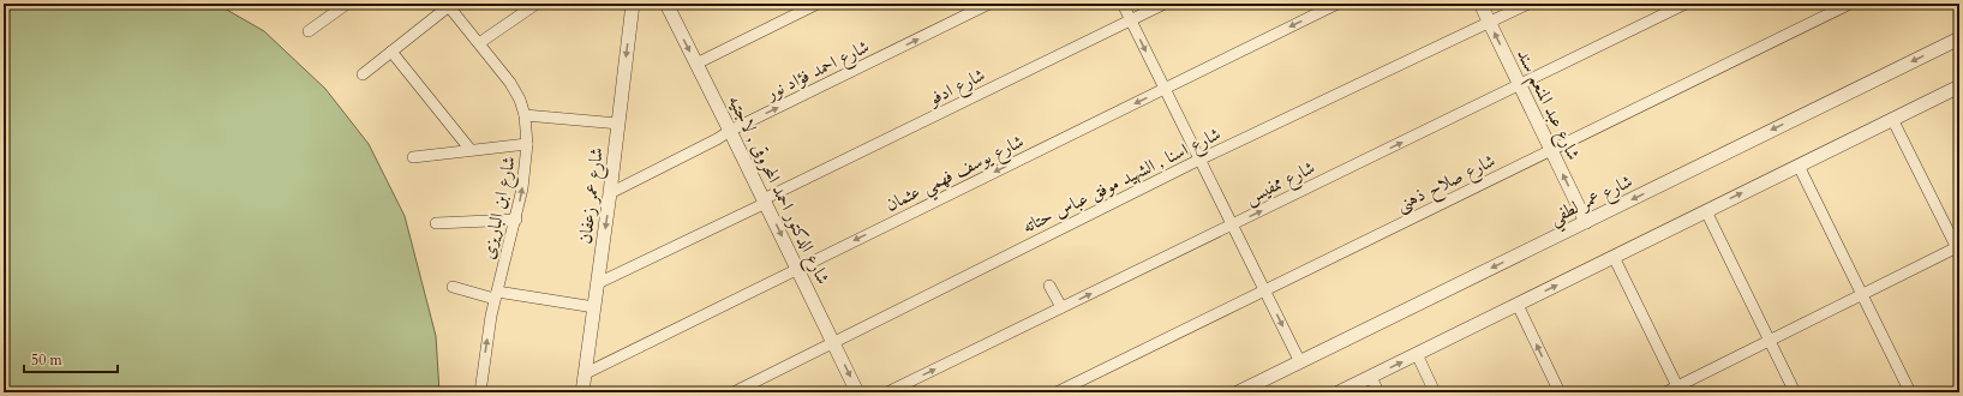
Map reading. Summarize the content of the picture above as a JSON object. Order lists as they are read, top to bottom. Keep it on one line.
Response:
{"streets":{"street":["شارع احمد فؤاد نور","شارع ادفو","شارع عبد المنعم سند","شارع يوسف فهمي عثمان","شارع اسنا , الشهيد موفق عباس حتاته","شارع ممفيس","شارع صلاح ذهنى","شارع الدكتور احمد المحروقى , لاجتيه","شارع عمر زعفان","شارع عمر لطفي","شارع ابن الباريزى"]},"crossings":[["شارع احمد فؤاد نور","شارع الدكتور احمد المحروقى , لاجتيه"],["شارع احمد فؤاد نور","شارع عمر زعفان"],["شارع ادفو","شارع الدكتور احمد المحروقى , لاجتيه"],["شارع ادفو","شارع عمر زعفان"],["شارع عبد المنعم سند","شارع اسنا , الشهيد موفق عباس حتاته"],["شارع عبد المنعم سند","شارع ممفيس"],["شارع عبد المنعم سند","شارع صلاح ذهنى"],["شارع عبد المنعم سند","شارع عمر لطفي"],["شارع يوسف فهمي عثمان","شارع الدكتور احمد المحروقى , لاجتيه"],["شارع يوسف فهمي عثمان","شارع عمر زعفان"],["شارع اسنا , الشهيد موفق عباس حتاته","شارع الدكتور احمد المحروقى , لاجتيه"]],"one_way":["شارع عبد المنعم سند","شارع يوسف فهمي عثمان","شارع ممفيس","شارع الدكتور احمد المحروقى , لاجتيه","شارع عمر زعفان","شارع ابن الباريزى"],"scale_bar":"50 m"}
